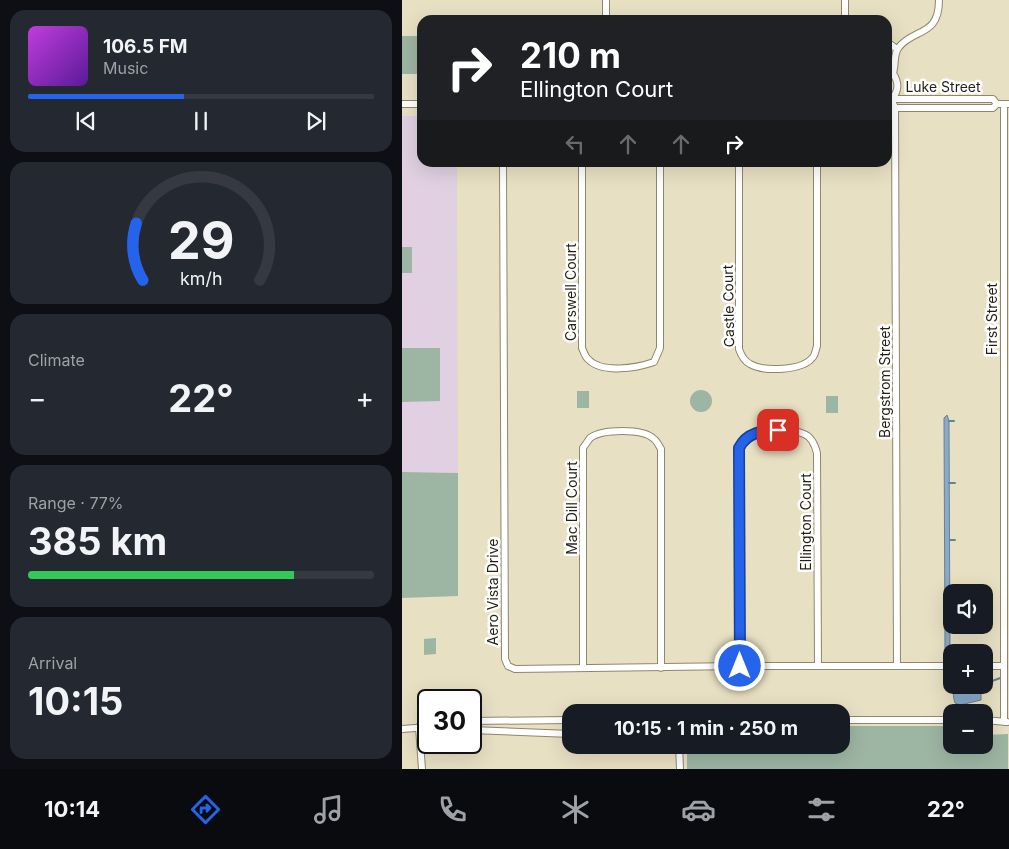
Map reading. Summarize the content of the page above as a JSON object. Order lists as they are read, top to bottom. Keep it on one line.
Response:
{"streets":{"street":["Luke Street","Carswell Court","Castle Court","First Street","Bergstrom Street","Mac Dill Court","Ellington Court","Aero Vista Drive"]},"crossings":[["Luke Street","First Street"],["Luke Street","Bergstrom Street"],["Bergstrom Street","Aero Vista Drive"],["Mac Dill Court","Aero Vista Drive"],["Ellington Court","Aero Vista Drive"]],"page":{"turn":["210 m","Ellington Court"],"song":["106.5 FM","Music"],"tile":["Climate",["Range · 77%","385 km"],["Arrival","10:15"]],"heat":["−","22°","+"],"map_buttons":["+","−"],"limit":"30","trip":"10:15 · 1 min · 250 m","tabs":["10:14","22°"],"gauge":["29","km/h"]}}
